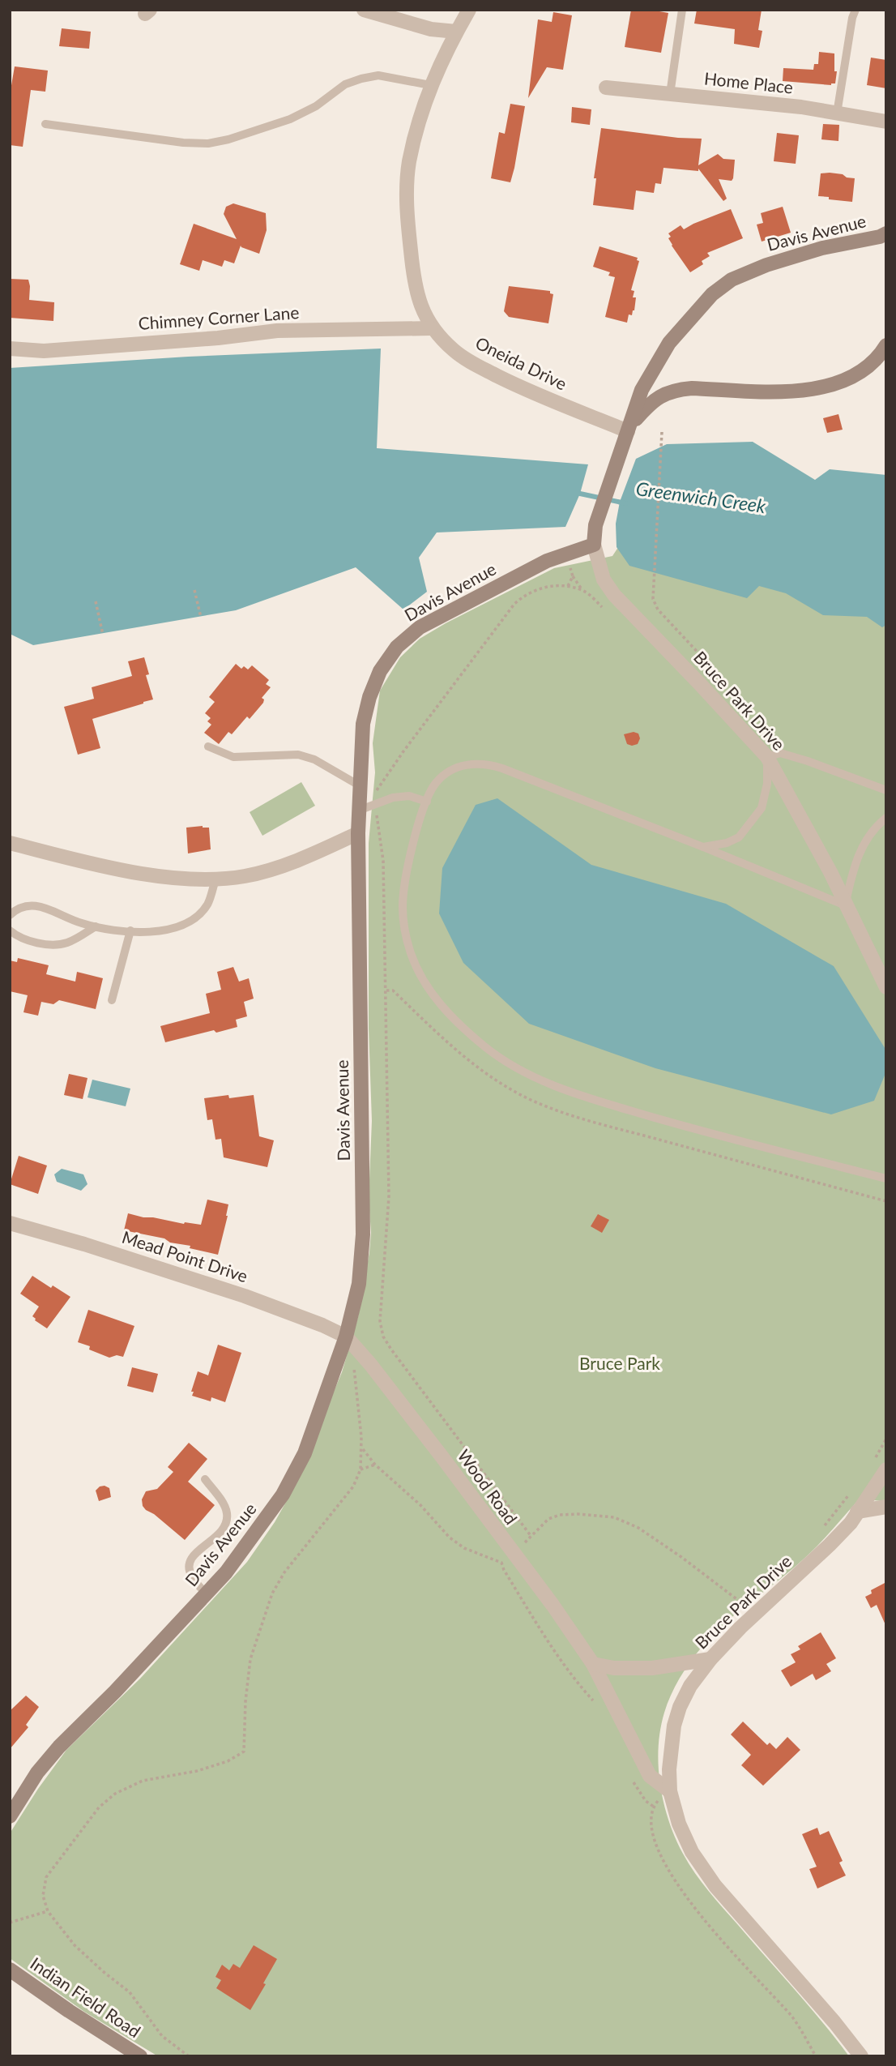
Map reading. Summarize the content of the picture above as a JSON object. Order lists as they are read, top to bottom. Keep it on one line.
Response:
{"streets":{"main road":["Davis Avenue","Indian Field Road"],"street":["Home Place","Chimney Corner Lane","Oneida Drive","Bruce Park Drive","Mead Point Drive","Wood Road"]},"crossings":[["Davis Avenue","Oneida Drive"],["Davis Avenue","Bruce Park Drive"],["Davis Avenue","Mead Point Drive"],["Davis Avenue","Wood Road"],["Chimney Corner Lane","Oneida Drive"],["Bruce Park Drive","Wood Road"],["Mead Point Drive","Wood Road"]],"water":["Greenwich Creek"],"parks":["Bruce Park"]}
